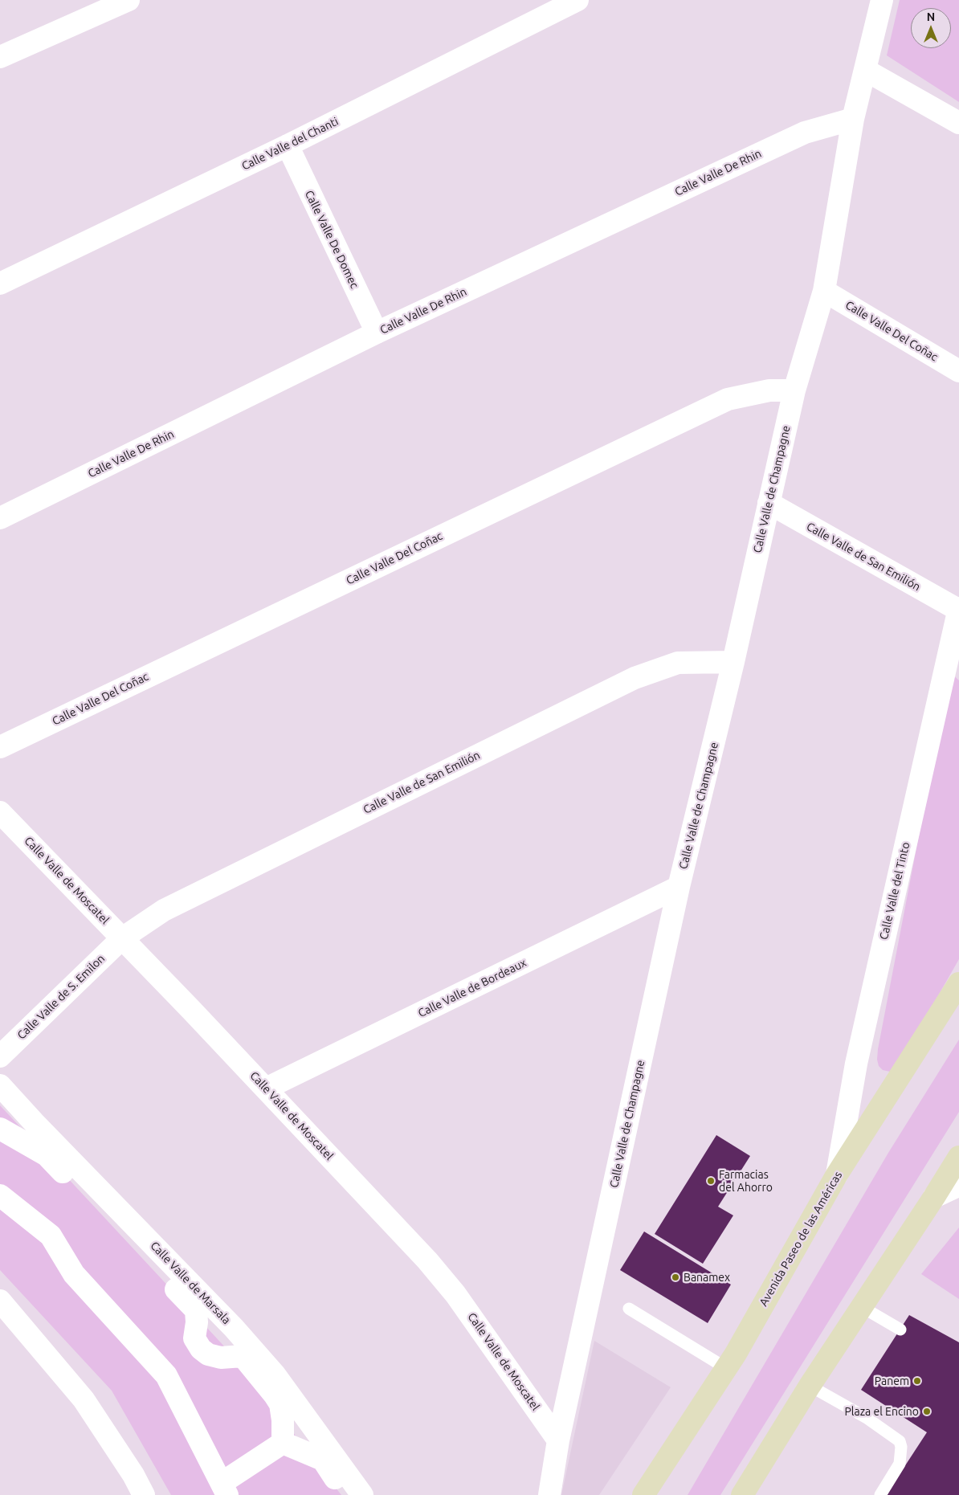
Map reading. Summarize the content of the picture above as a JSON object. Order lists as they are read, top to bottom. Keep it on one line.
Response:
{"streets":{"main road":["Avenida Paseo de las Américas"],"street":["Calle Valle del Chanti","Calle Valle De Rhin","Calle Valle De Domec","Calle Valle Del Coñac","Calle Valle de Champagne","Calle Valle de San Emilión","Calle Valle de Moscatel","Calle Valle del Tinto","Calle Valle de Bordeaux","Calle Valle de S. Emilon","Calle Valle de Marsala"]},"crossings":[["Calle Valle del Chanti","Calle Valle De Domec"],["Calle Valle De Rhin","Calle Valle De Domec"],["Calle Valle De Rhin","Calle Valle de Champagne"],["Calle Valle Del Coñac","Calle Valle de Champagne"],["Calle Valle de Champagne","Calle Valle de San Emilión"],["Calle Valle de Champagne","Calle Valle de Moscatel"],["Calle Valle de Champagne","Calle Valle de Bordeaux"],["Calle Valle de San Emilión","Calle Valle de Moscatel"],["Calle Valle de San Emilión","Calle Valle del Tinto"],["Calle Valle de San Emilión","Calle Valle de S. Emilon"],["Calle Valle de Moscatel","Calle Valle de Bordeaux"],["Calle Valle de Moscatel","Calle Valle de S. Emilon"],["Calle Valle del Tinto","Avenida Paseo de las Américas"]],"places":["Farmacias del Ahorro","Banamex","Panem","Plaza el Encino"],"north":"top"}
